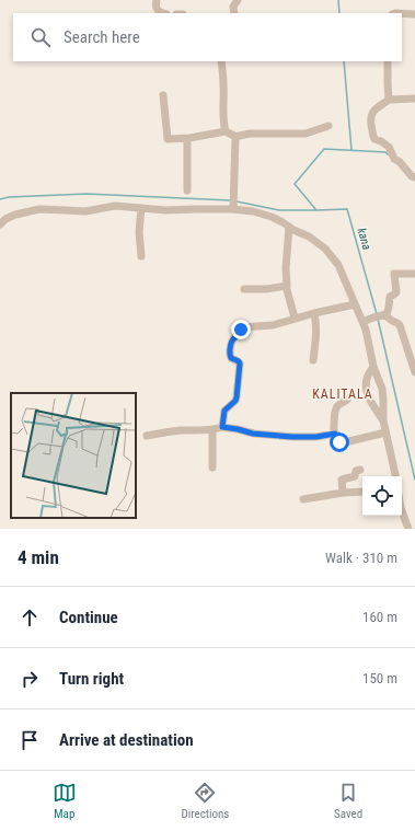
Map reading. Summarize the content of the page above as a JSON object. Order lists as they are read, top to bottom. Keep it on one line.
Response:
{"districts":["KALITALA"],"water":["kana"],"page":{"search":"Search here","heading":["4 min","Walk · 310 m"],"list":[["Continue","160 m"],["Turn right","150 m"],"Arrive at destination"],"nav":["Map","Directions","Saved"]}}
